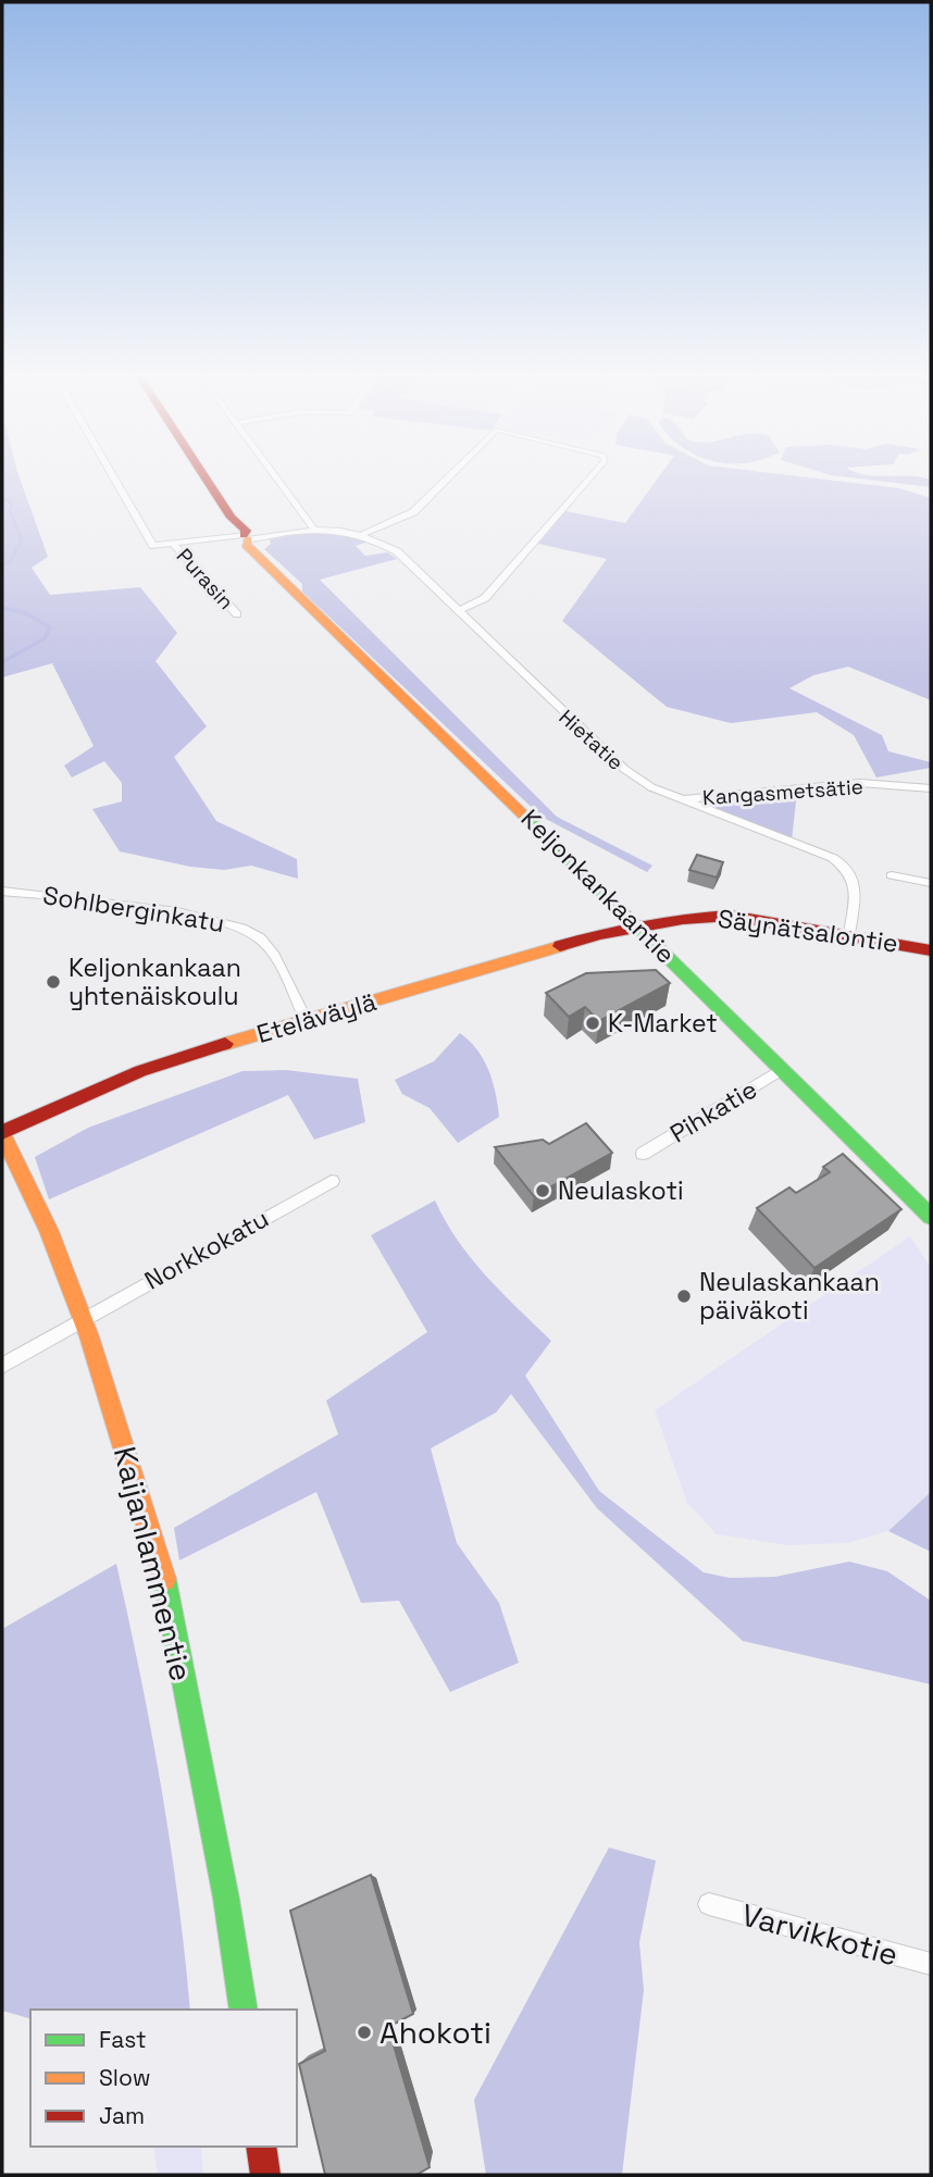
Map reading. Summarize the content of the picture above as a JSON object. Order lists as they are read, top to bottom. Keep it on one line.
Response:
{"streets":{"main road":["Keljonkankaantie","Säynätsalontie","Eteläväylä","Kaijanlammentie"],"street":["Purasin","Hietatie","Kangasmetsätie","Sohlberginkatu","Pihkatie","Norkkokatu","Varvikkotie"]},"crossings":[["Purasin","Hietatie"],["Hietatie","Kangasmetsätie"],["Hietatie","Keljonkankaantie"],["Hietatie","Säynätsalontie"],["Keljonkankaantie","Säynätsalontie"],["Keljonkankaantie","Eteläväylä"],["Keljonkankaantie","Pihkatie"],["Sohlberginkatu","Eteläväylä"],["Säynätsalontie","Eteläväylä"],["Eteläväylä","Kaijanlammentie"],["Norkkokatu","Kaijanlammentie"]],"places":["Keljonkankaan yhtenäiskoulu","K-Market","Neulaskoti","Neulaskankaan päiväkoti","Ahokoti"],"legend":["Fast","Slow","Jam"]}
